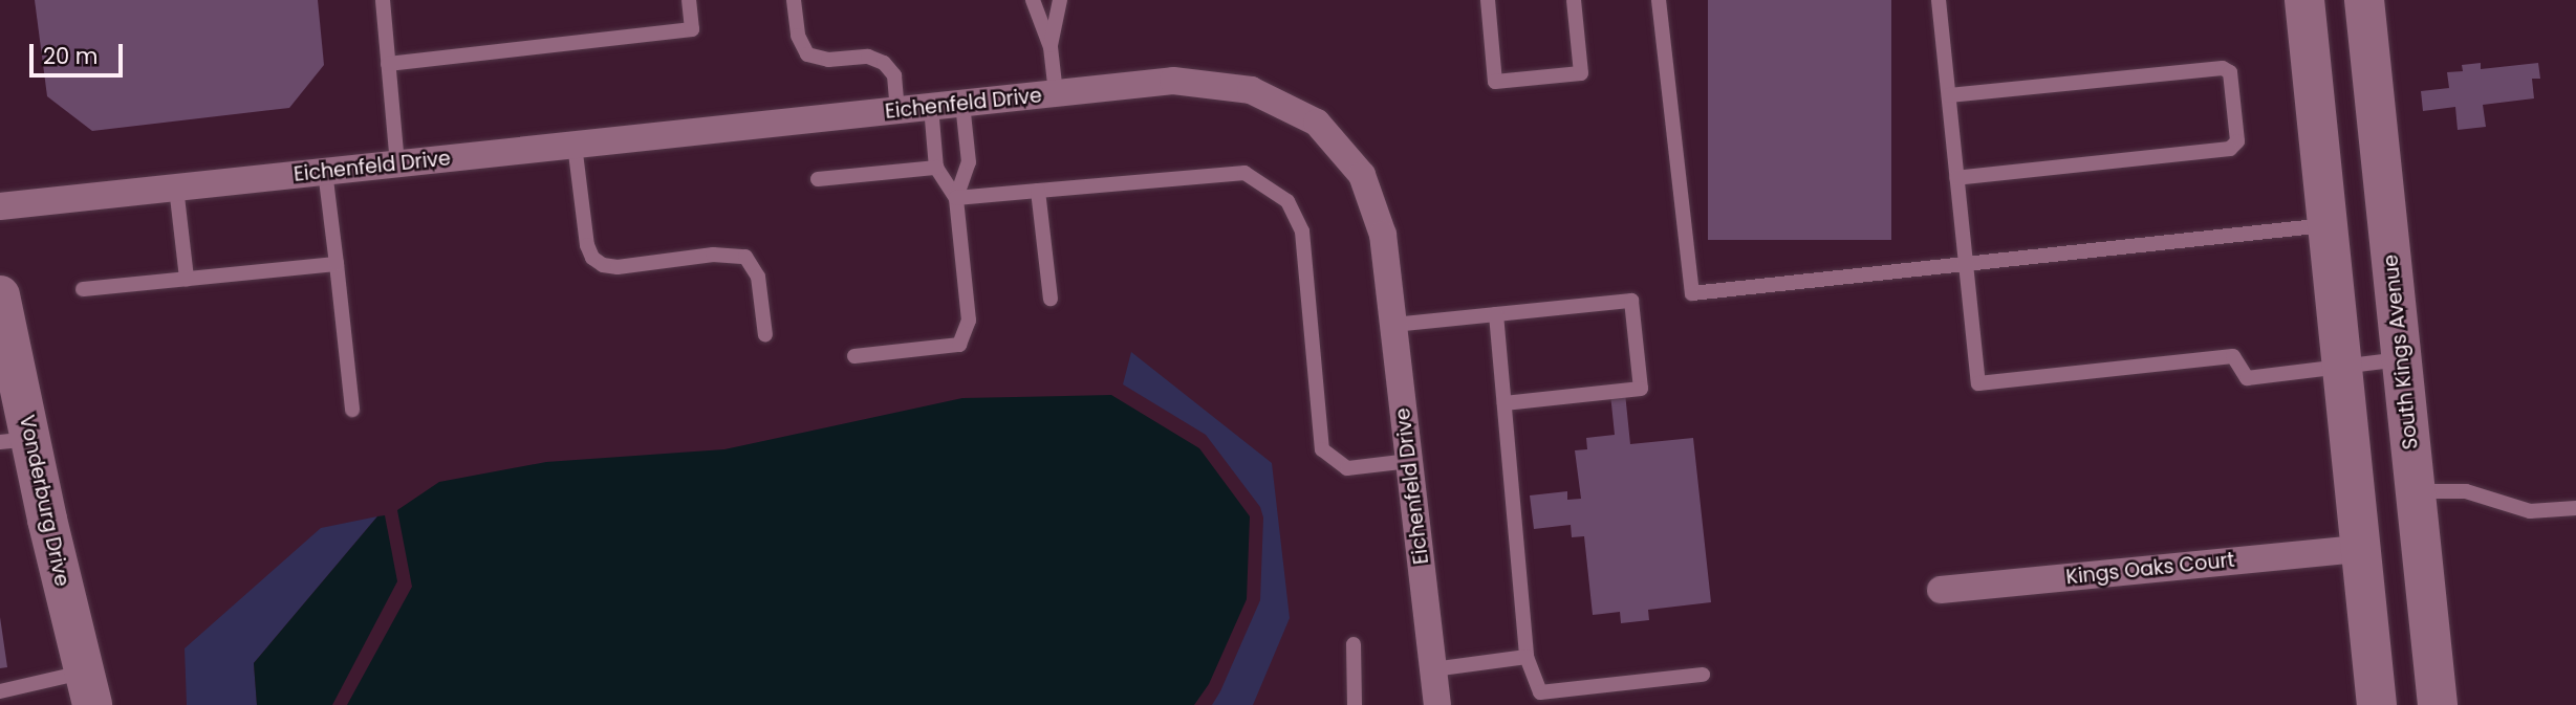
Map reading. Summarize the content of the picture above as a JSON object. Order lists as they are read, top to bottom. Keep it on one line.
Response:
{"streets":{"main road":["South Kings Avenue","Vonderburg Drive"],"street":["Eichenfeld Drive","Kings Oaks Court"]},"scale_bar":"20 m"}
